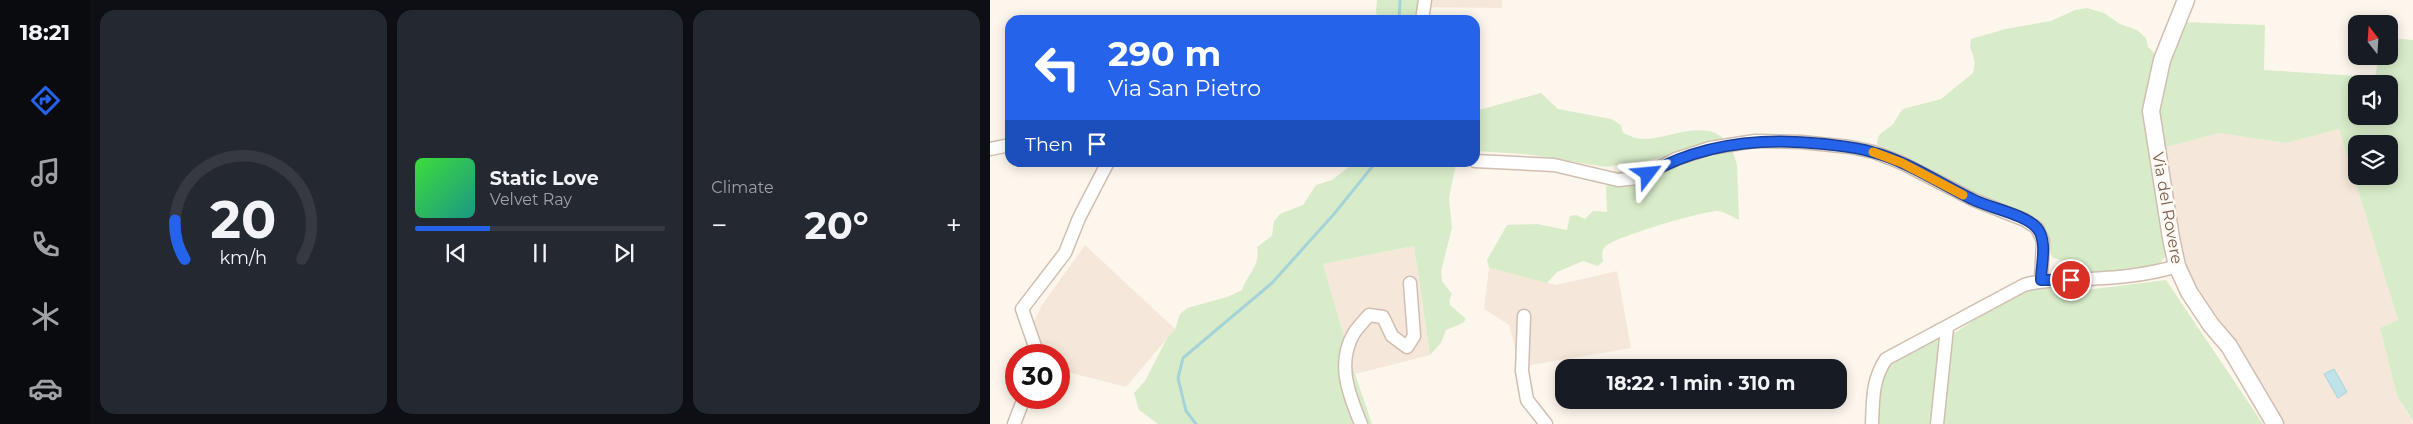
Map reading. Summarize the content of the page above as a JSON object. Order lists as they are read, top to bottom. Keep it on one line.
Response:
{"streets":{"street":["Via del Rovere"]},"north":"top","page":{"tabs":"18:21","tile":"Climate","turn":["290 m","Via San Pietro"],"then":"Then","song":["Static Love","Velvet Ray"],"heat":["−","20°","+"],"limit":"30","trip":"18:22 · 1 min · 310 m","gauge":["20","km/h"]}}
